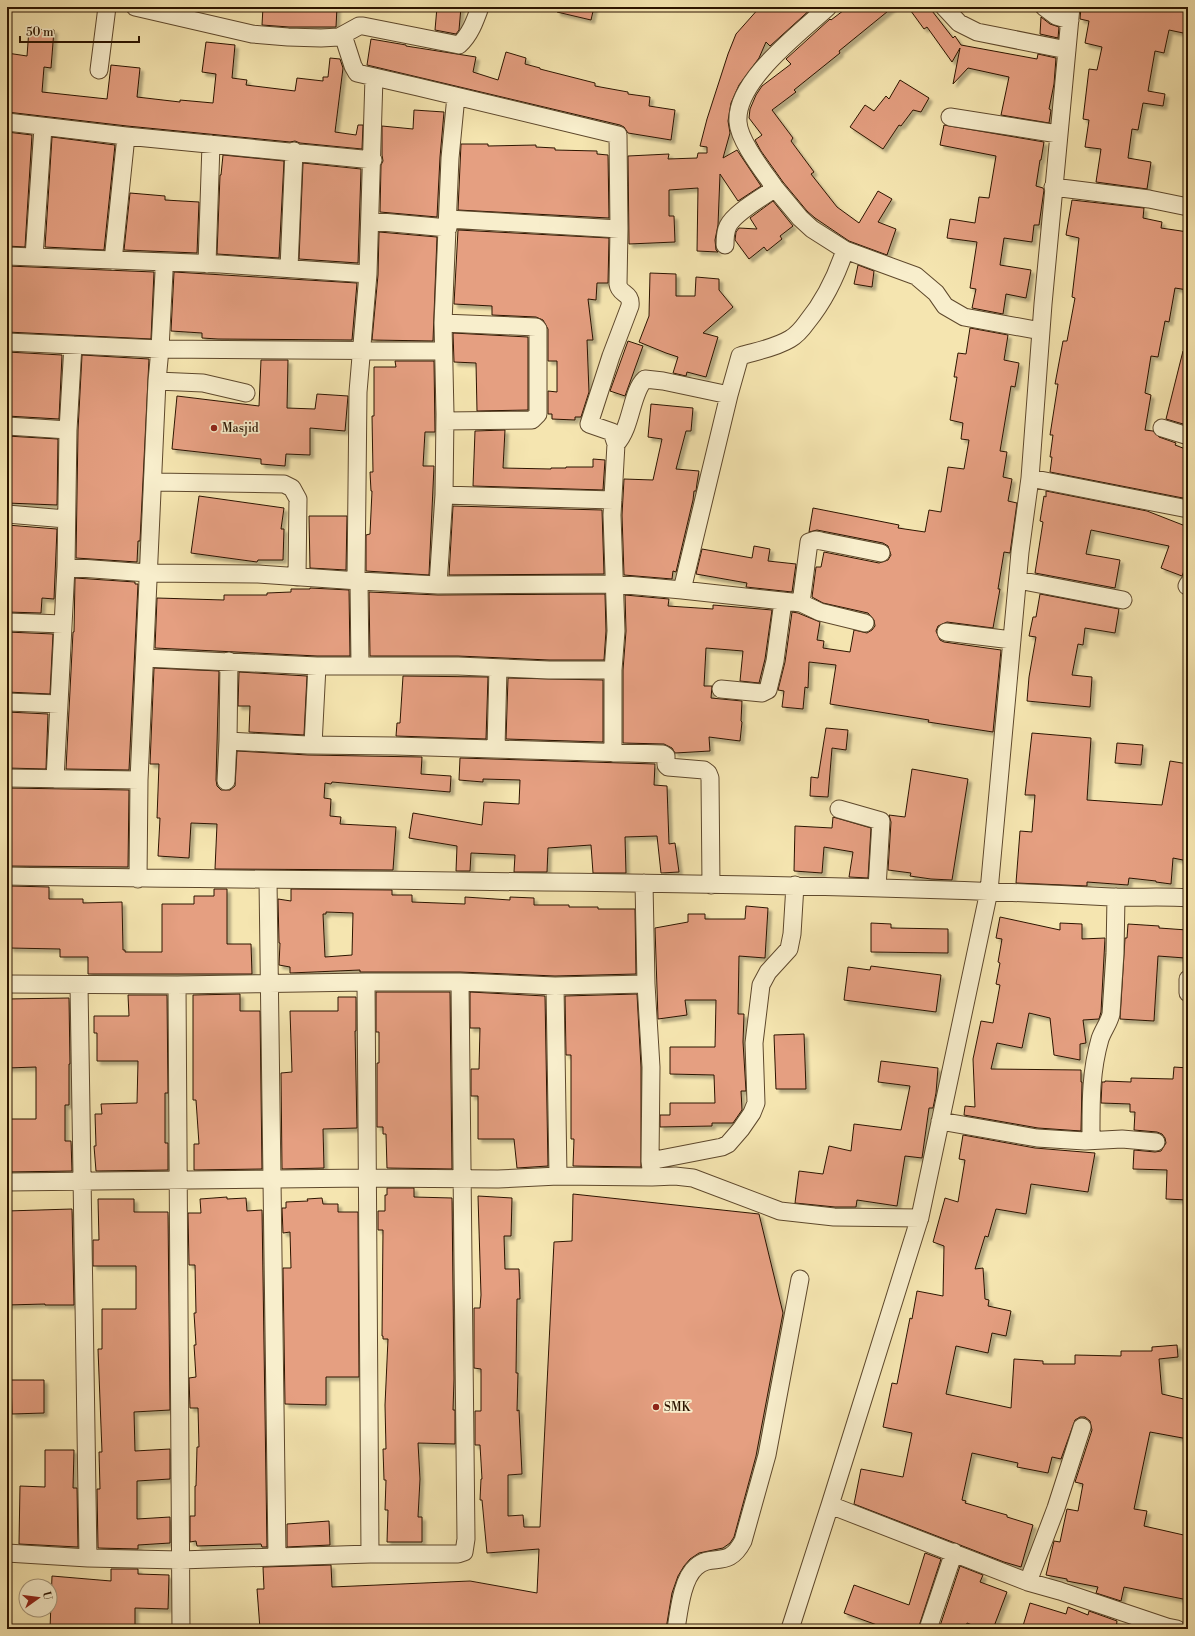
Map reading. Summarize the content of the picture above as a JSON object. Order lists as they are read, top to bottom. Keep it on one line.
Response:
{"places":["Masjid","SMK"],"scale_bar":"50 m","north":"right"}
